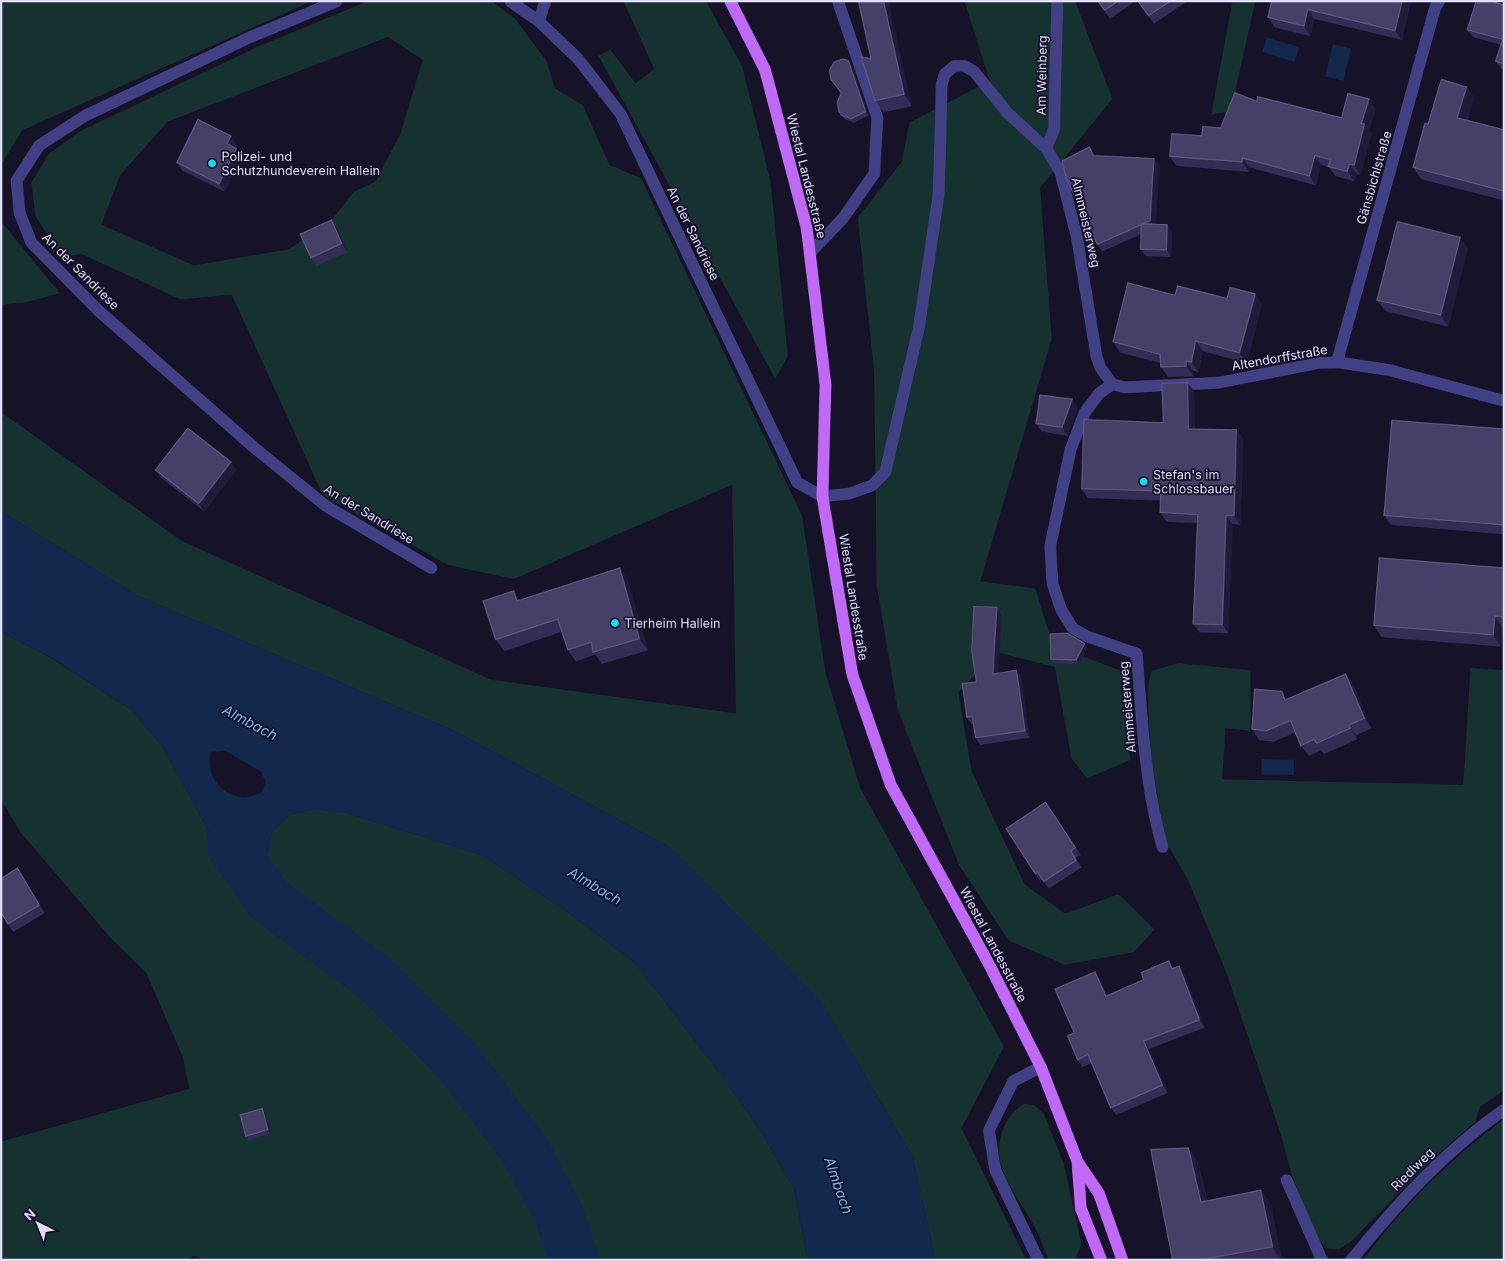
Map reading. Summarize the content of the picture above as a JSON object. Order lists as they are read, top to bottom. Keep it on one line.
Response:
{"streets":{"main road":["Wiestal Landesstraße"],"street":["Am Weinberg","Gänsbichlstraße","Almmeisterweg","An der Sandriese","Altendorffstraße","Riedlweg"]},"crossings":[["Am Weinberg","Almmeisterweg"],["Wiestal Landesstraße","Almmeisterweg"],["Wiestal Landesstraße","An der Sandriese"],["Gänsbichlstraße","Altendorffstraße"],["Almmeisterweg","An der Sandriese"],["Almmeisterweg","Altendorffstraße"]],"water":["Almbach"],"places":["Polizei- und Schutzhundeverein Hallein","Stefan's im Schlossbauer","Tierheim Hallein"],"north":"top left"}
